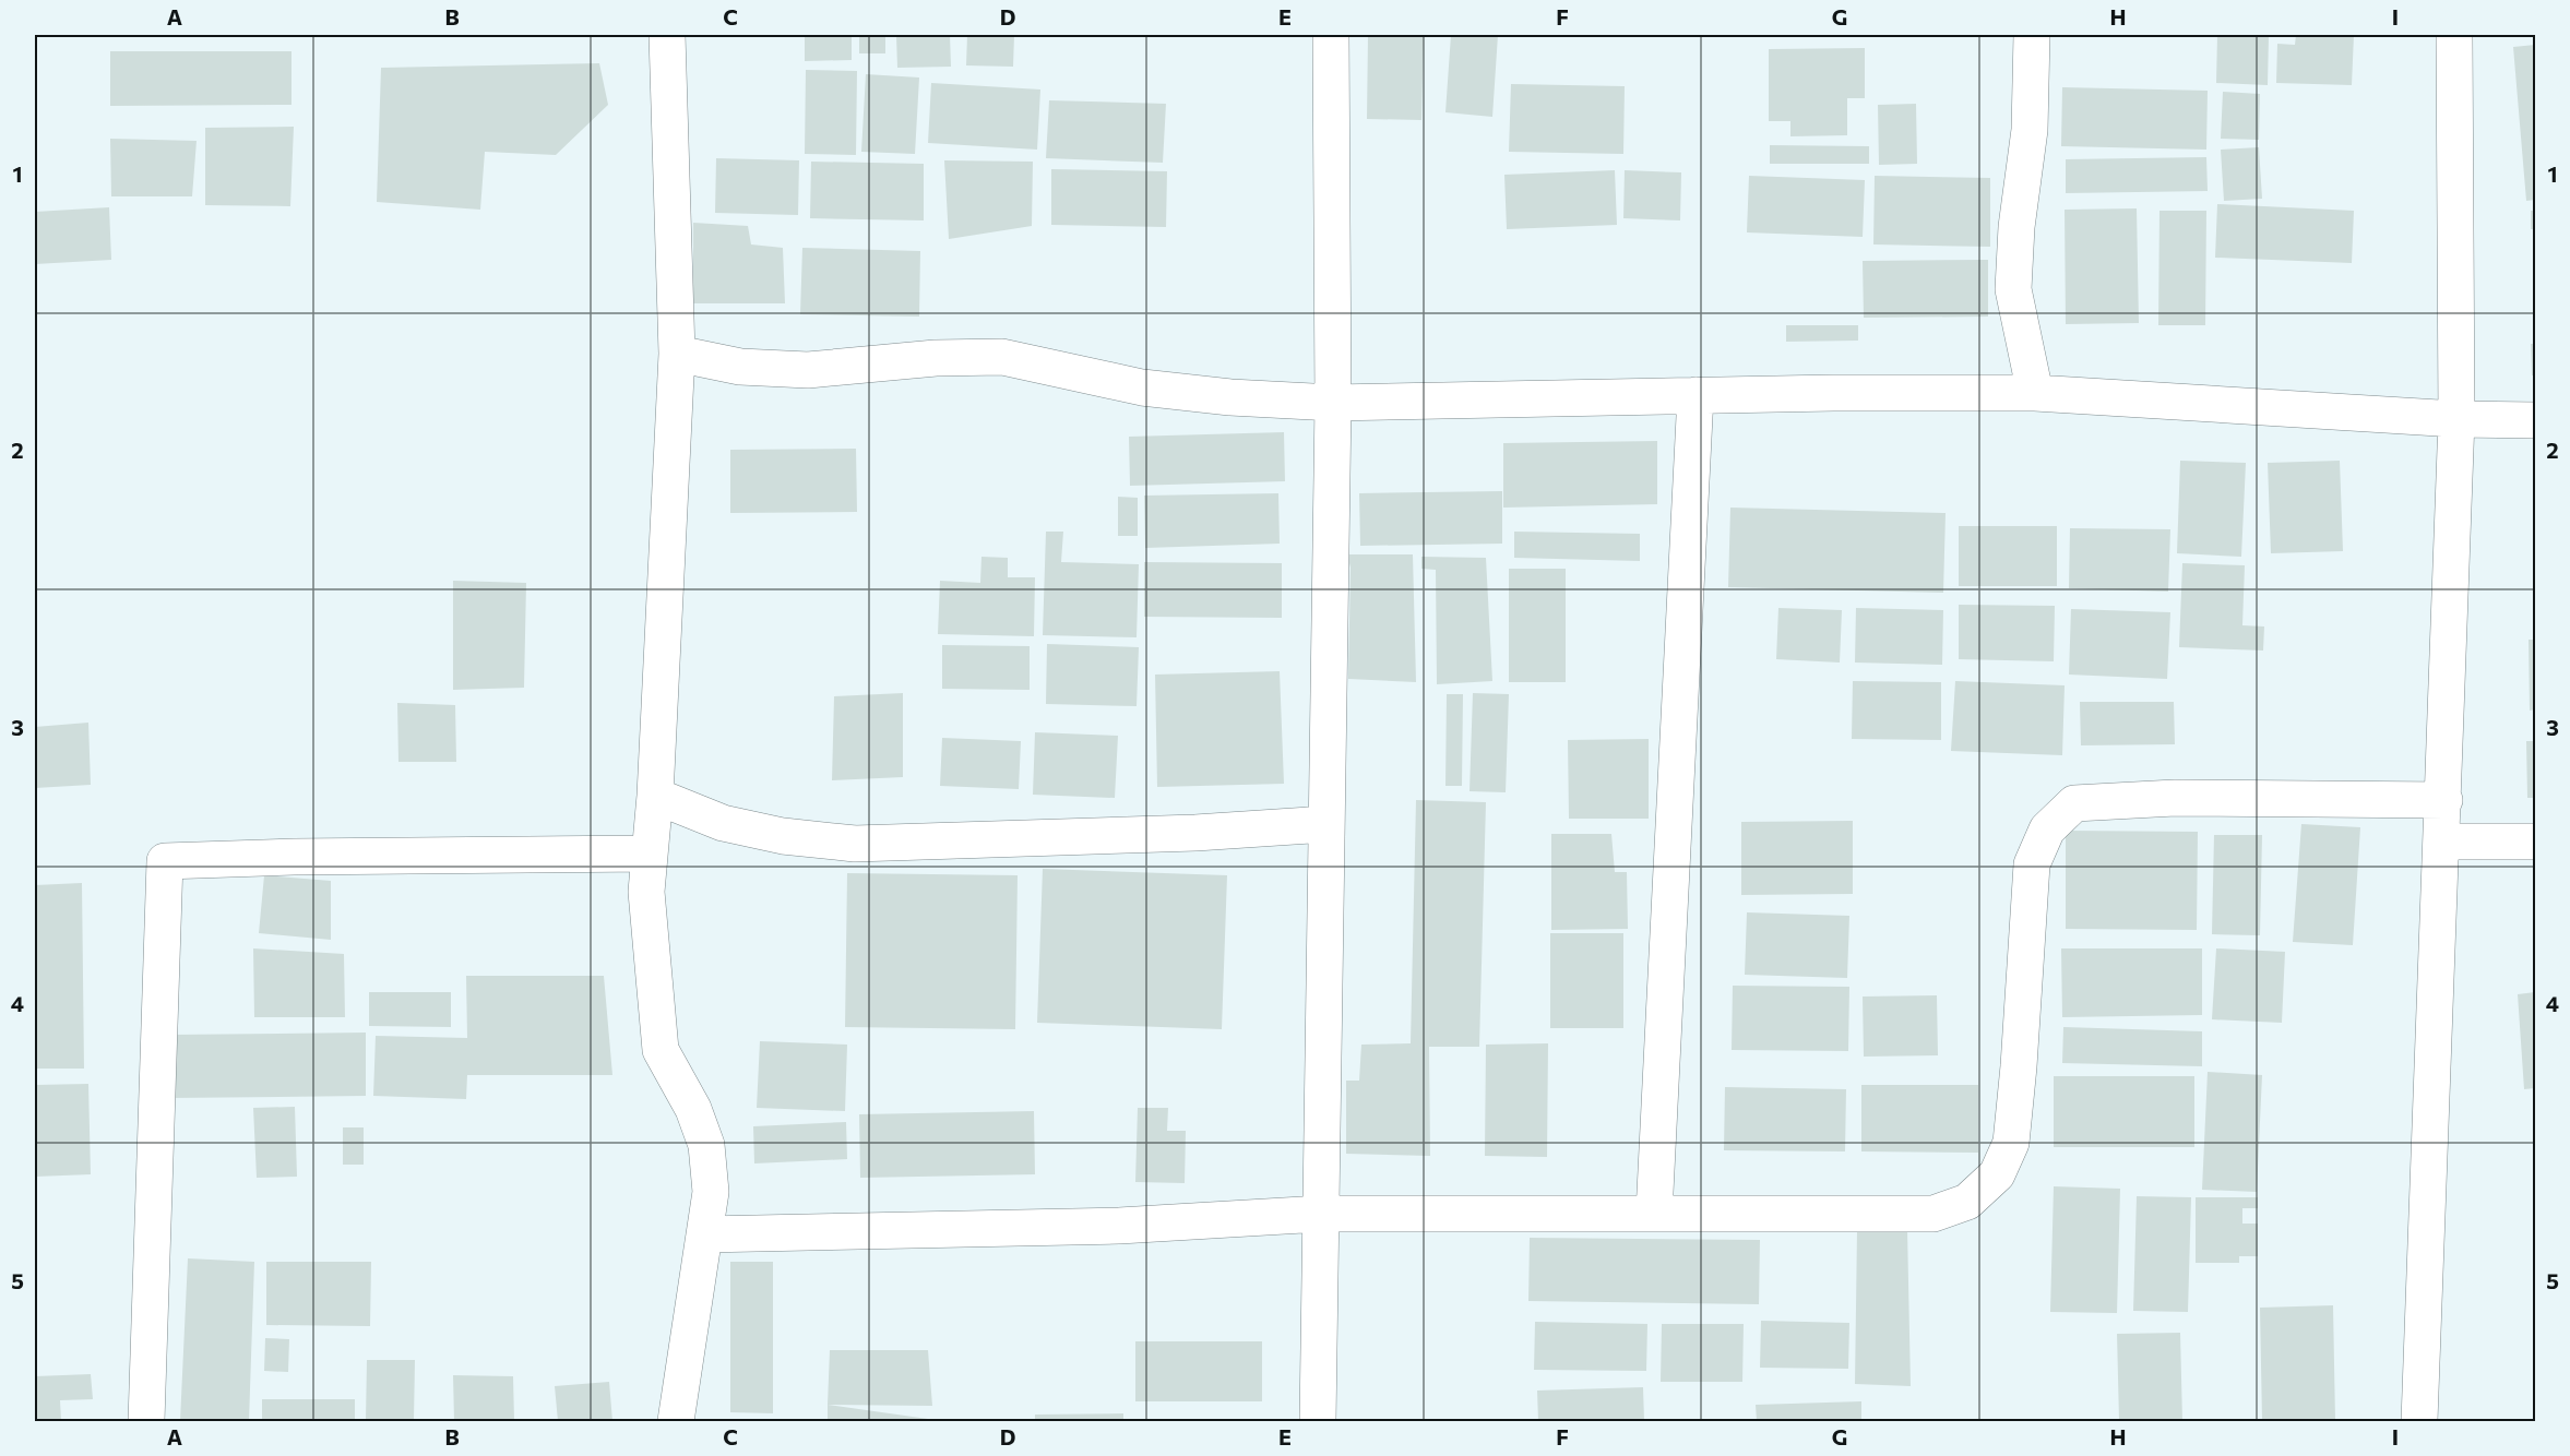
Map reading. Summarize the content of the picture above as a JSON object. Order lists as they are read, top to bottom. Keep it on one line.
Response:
{"grid":{"columns":["A","B","C","D","E","F","G","H","I"],"rows":["1","2","3","4","5"]}}
